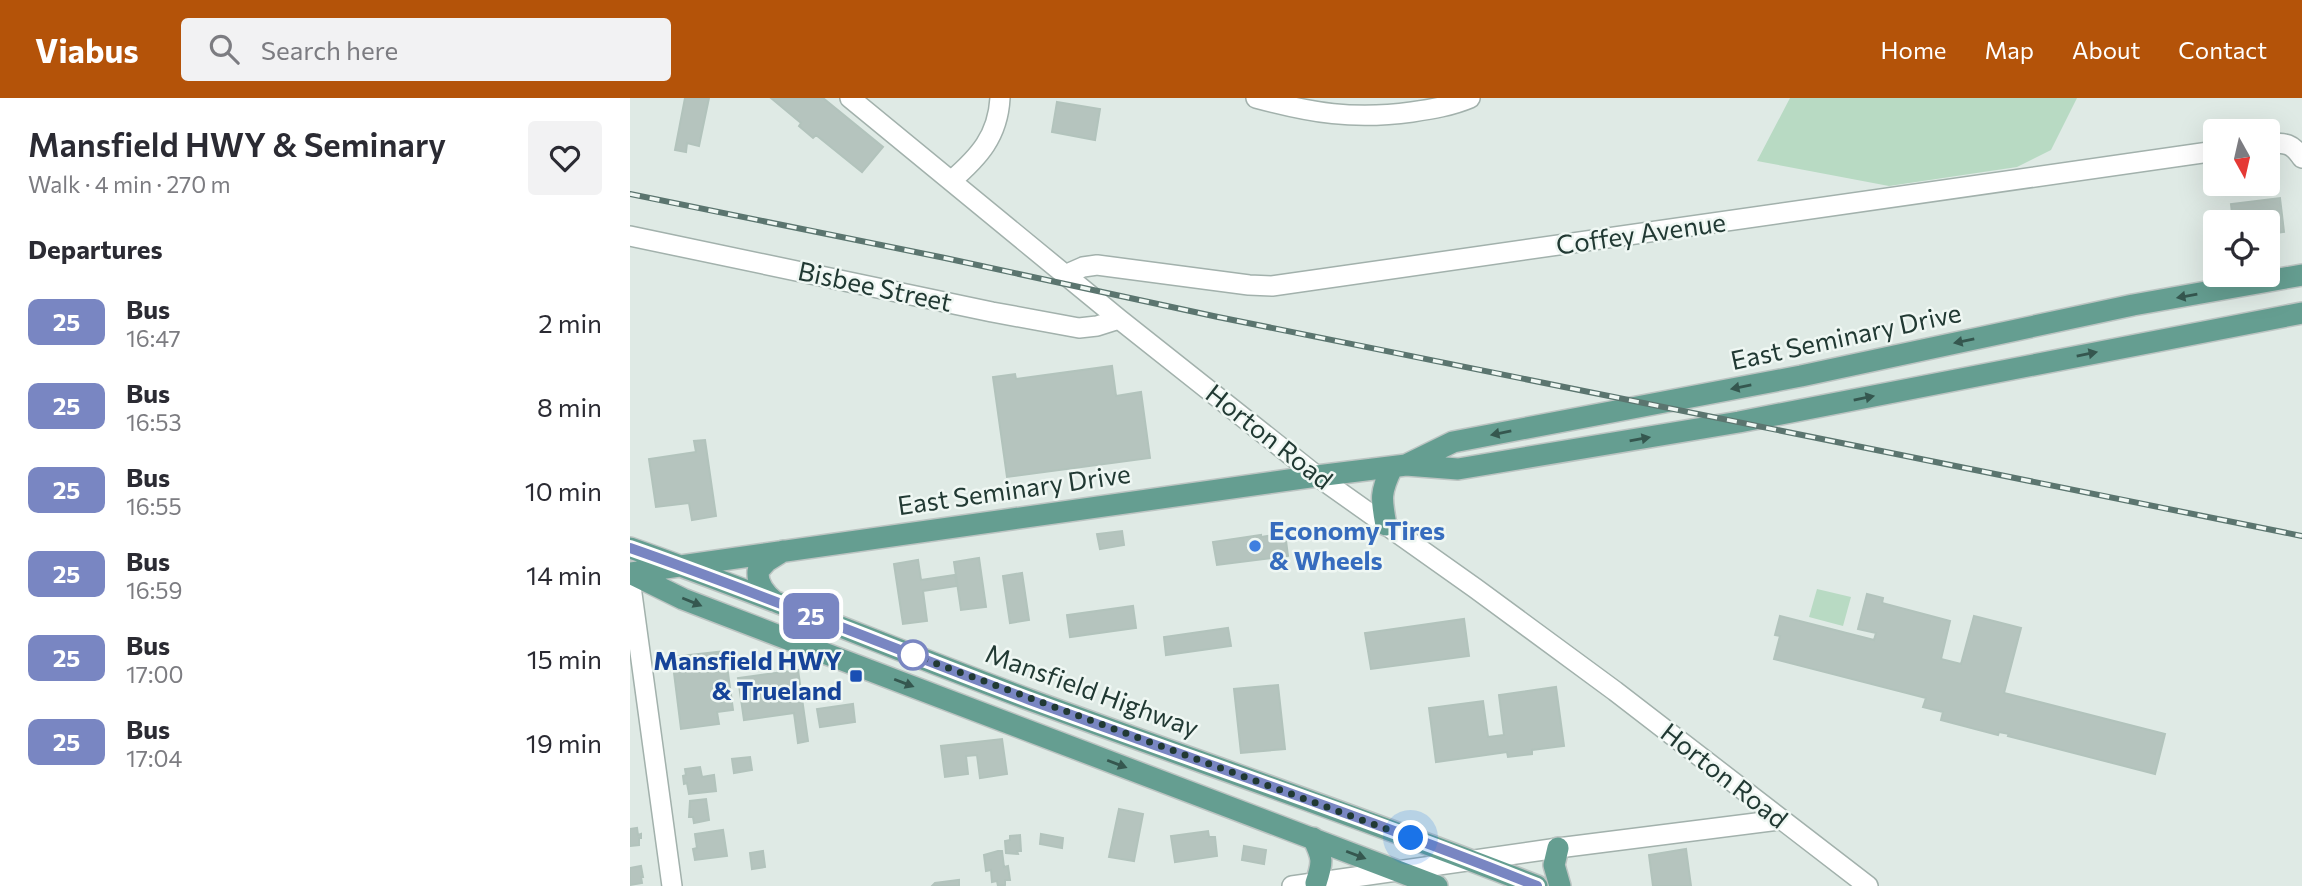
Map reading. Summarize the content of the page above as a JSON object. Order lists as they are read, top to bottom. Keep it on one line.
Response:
{"streets":{"main road":["East Seminary Drive","Mansfield Highway"],"street":["Coffey Avenue","Bisbee Street","Horton Road"]},"crossings":[["Coffey Avenue","Horton Road"],["Bisbee Street","Horton Road"],["East Seminary Drive","Horton Road"],["East Seminary Drive","Mansfield Highway"]],"places":{"other":["Economy Tires & Wheels"],"transit":["Mansfield HWY & Trueland"]},"lines":["bus line 25"],"north":"bottom","page":{"header":"Viabus","search":"Search here","nav":["Home","Map","About","Contact"],"heading":[["Mansfield HWY & Seminary","Walk · 4 min · 270 m"],"Departures"],"on_map":"25","list":[{"mark":"25","name":"Bus","note":"16:47","value":"2 min"},{"mark":"25","name":"Bus","note":"16:53","value":"8 min"},{"mark":"25","name":"Bus","note":"16:55","value":"10 min"},{"mark":"25","name":"Bus","note":"16:59","value":"14 min"},{"mark":"25","name":"Bus","note":"17:00","value":"15 min"},{"mark":"25","name":"Bus","note":"17:04","value":"19 min"}]}}
